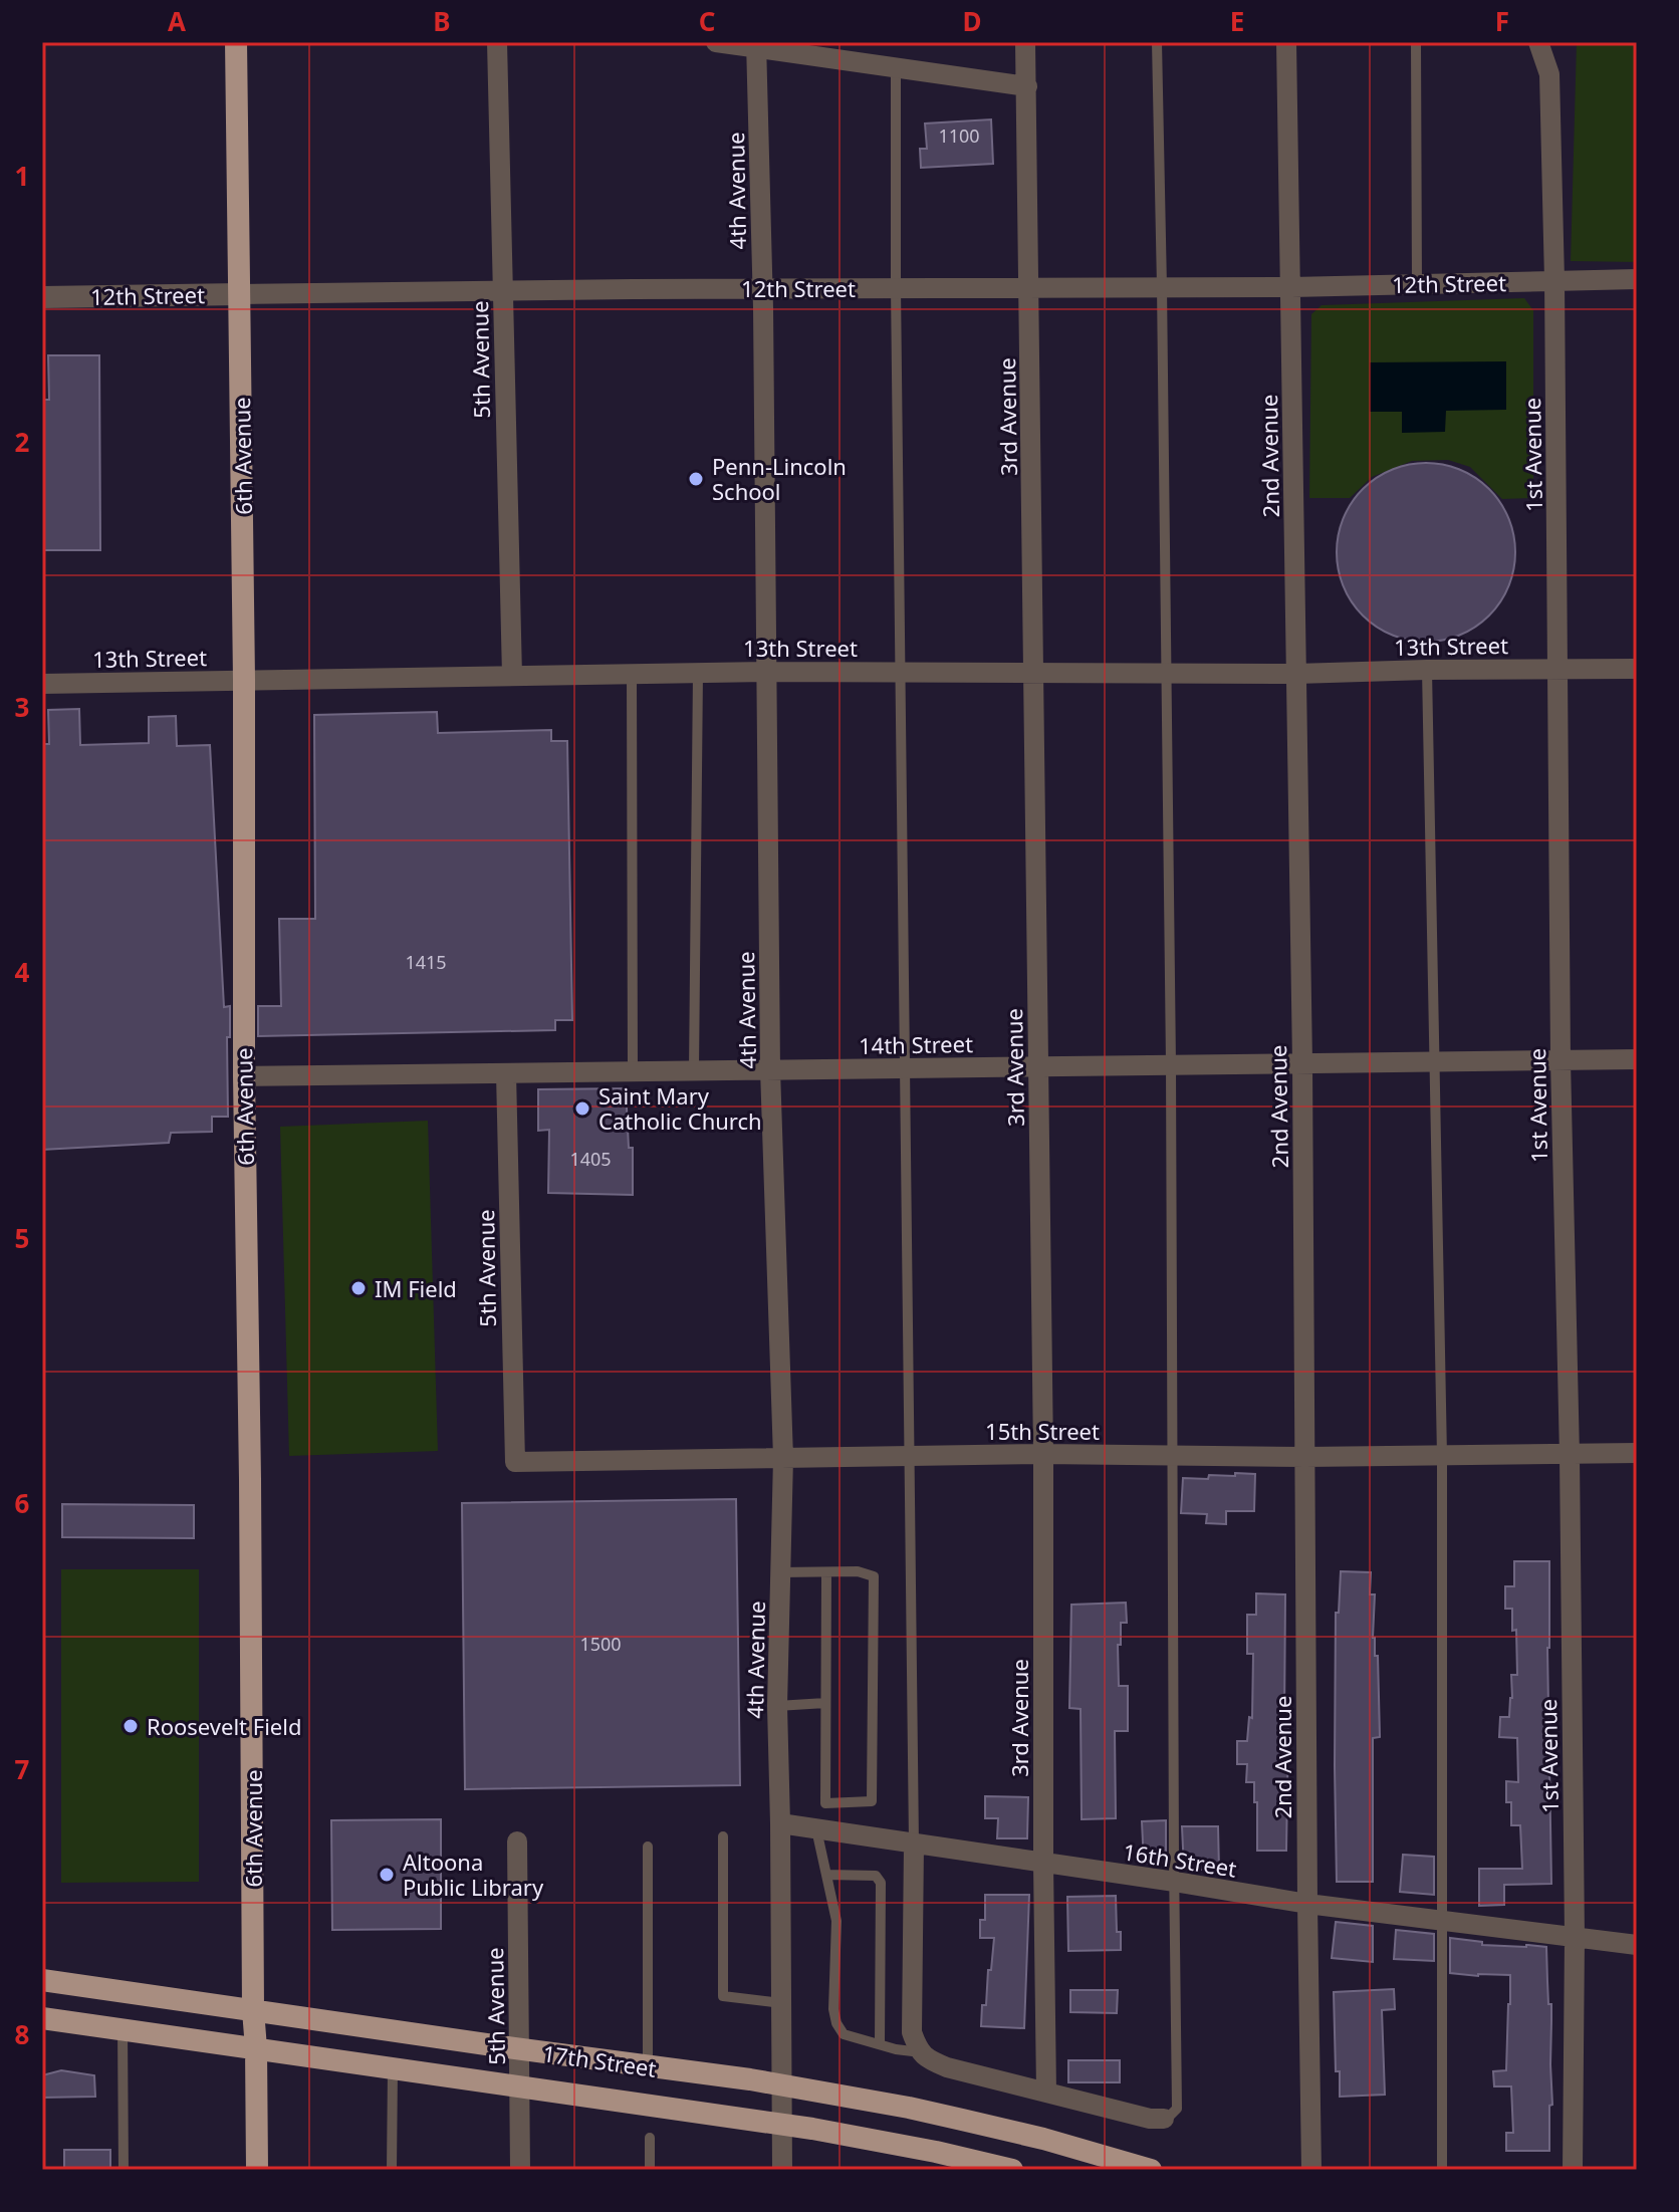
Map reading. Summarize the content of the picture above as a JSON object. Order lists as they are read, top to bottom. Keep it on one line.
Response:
{"streets":{"main road":["6th Avenue","17th Street"],"street":["4th Avenue","12th Street","5th Avenue","3rd Avenue","1st Avenue","2nd Avenue","13th Street","14th Street","15th Street","16th Street"]},"crossings":[["4th Avenue","12th Street"],["4th Avenue","13th Street"],["4th Avenue","14th Street"],["4th Avenue","15th Street"],["4th Avenue","16th Street"],["4th Avenue","17th Street"],["12th Street","5th Avenue"],["12th Street","3rd Avenue"],["12th Street","1st Avenue"],["12th Street","6th Avenue"],["12th Street","2nd Avenue"],["5th Avenue","13th Street"],["5th Avenue","14th Street"],["5th Avenue","15th Street"],["5th Avenue","17th Street"],["3rd Avenue","13th Street"],["3rd Avenue","14th Street"],["3rd Avenue","15th Street"],["3rd Avenue","16th Street"],["1st Avenue","13th Street"],["1st Avenue","14th Street"],["1st Avenue","15th Street"],["1st Avenue","16th Street"],["6th Avenue","13th Street"],["6th Avenue","14th Street"],["6th Avenue","17th Street"],["2nd Avenue","13th Street"],["2nd Avenue","14th Street"],["2nd Avenue","15th Street"],["2nd Avenue","16th Street"]],"places":["Penn-Lincoln School","Saint Mary Catholic Church","IM Field","Roosevelt Field","Altoona Public Library"],"house_numbers":["1100","1415","1405","1500"],"grid":{"columns":["A","B","C","D","E","F"],"rows":["1","2","3","4","5","6","7","8"]}}
